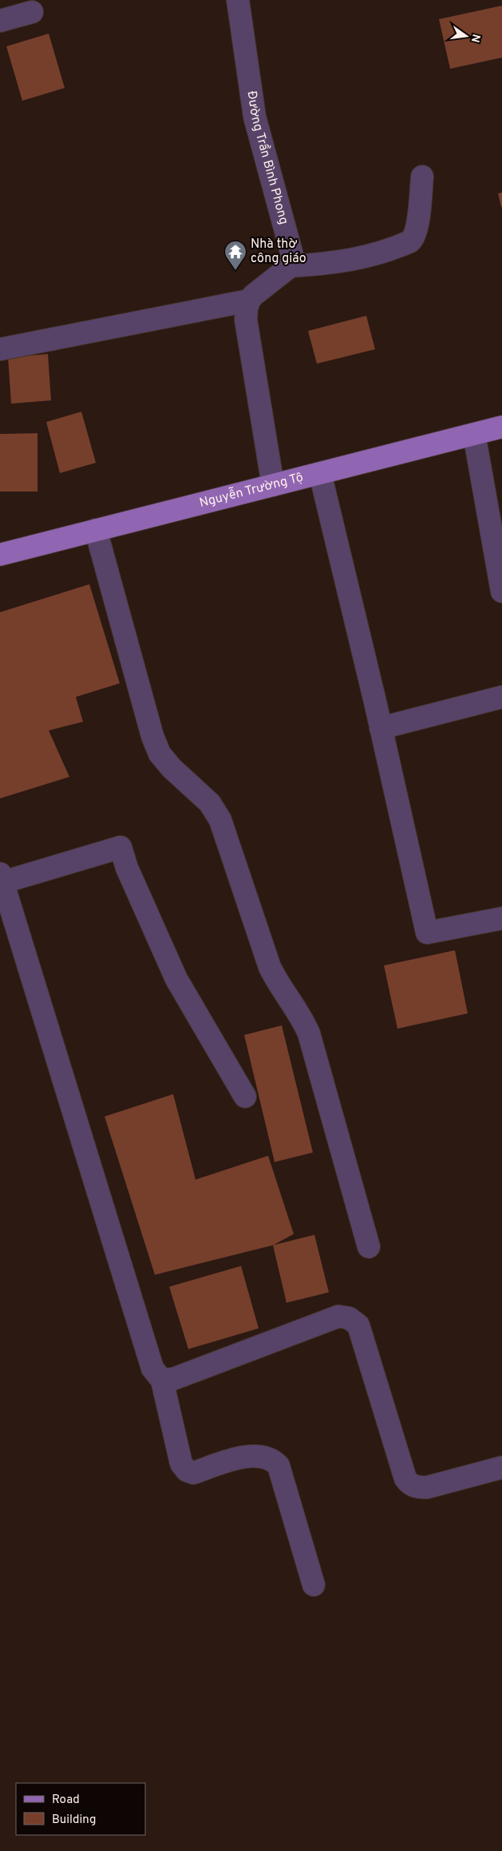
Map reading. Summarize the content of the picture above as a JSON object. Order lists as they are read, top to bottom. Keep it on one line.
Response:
{"streets":{"main road":["Nguyễn Trường Tộ"],"street":["Đường Trần Bình Phong"]},"places":{"temple":["Nhà thờ công giáo"]},"legend":["Road","Building"],"north":"right"}
